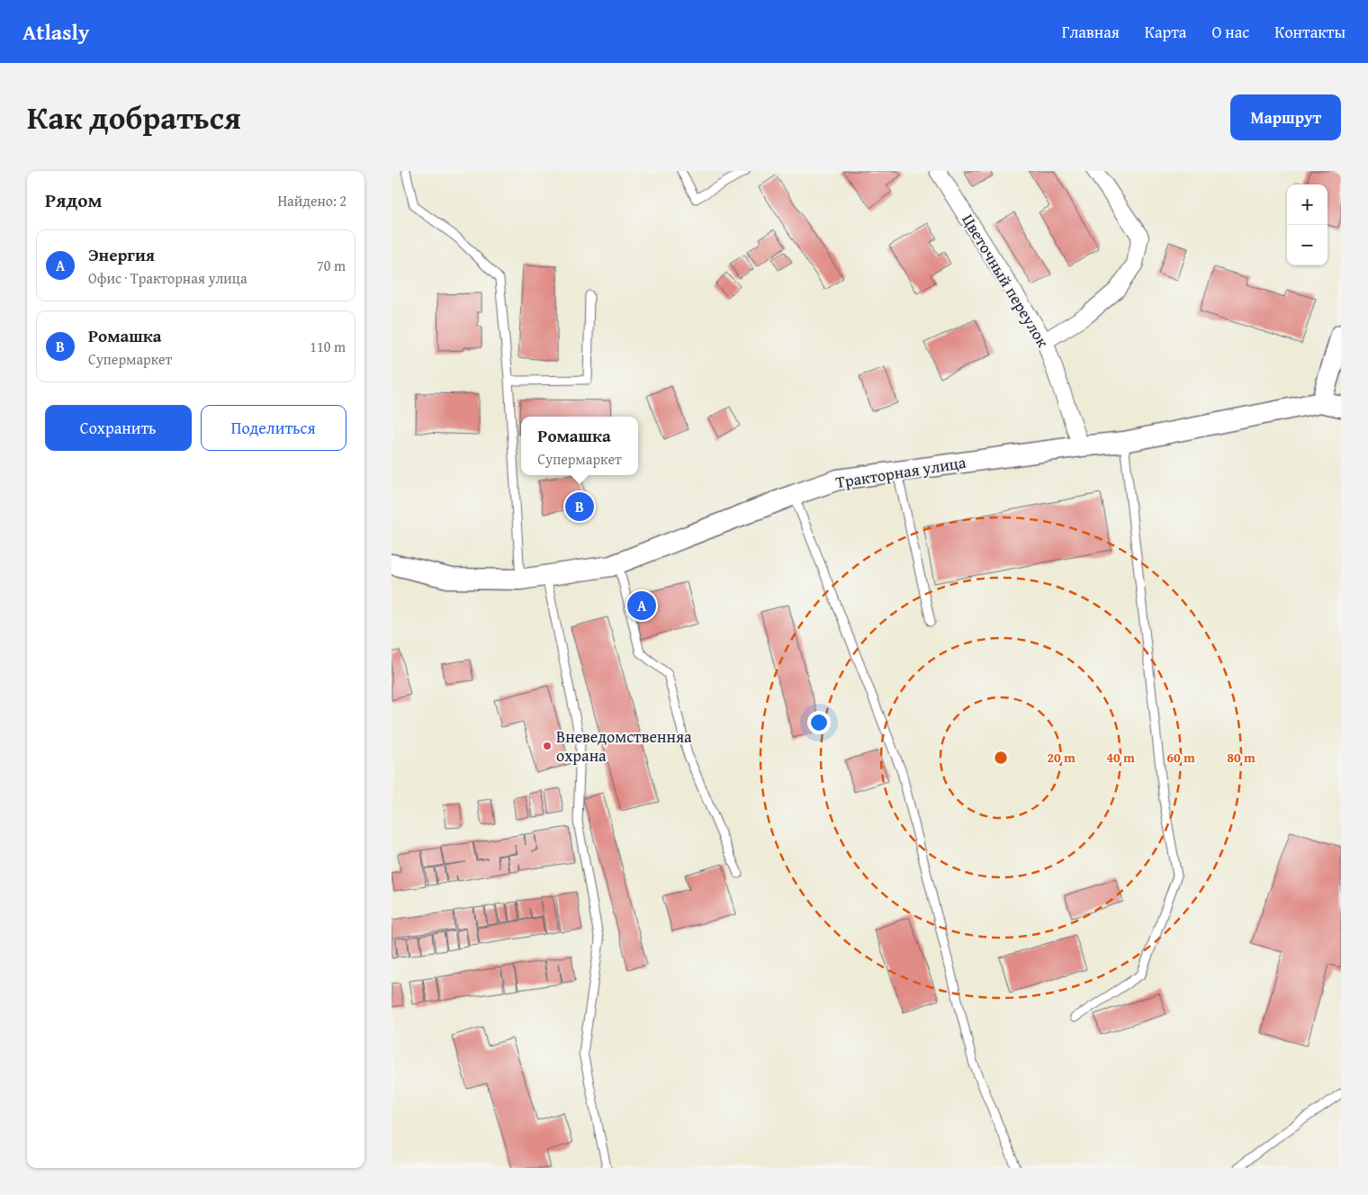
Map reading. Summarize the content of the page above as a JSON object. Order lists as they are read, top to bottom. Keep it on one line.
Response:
{"streets":{"street":["Цветочный переулок","Тракторная улица"]},"crossings":[["Цветочный переулок","Тракторная улица"]],"places":["Вневедомственняа охрана"],"page":{"header":"Atlasly","nav":["Главная","Карта","О нас","Контакты"],"title":"Как добраться","buttons":["Маршрут",["Сохранить","Поделиться"]],"heading":["Рядом","Найдено: 2"],"map_buttons":["+","−"],"list":[{"mark":"A","name":"Энергия","note":"Офис · Тракторная улица","value":"70 m"},{"mark":"B","name":"Ромашка","note":"Супермаркет","value":"110 m"}],"popup":["Ромашка","Супермаркет"],"pins":["B","A"]},"rings":["20 m","40 m","60 m","80 m"]}
